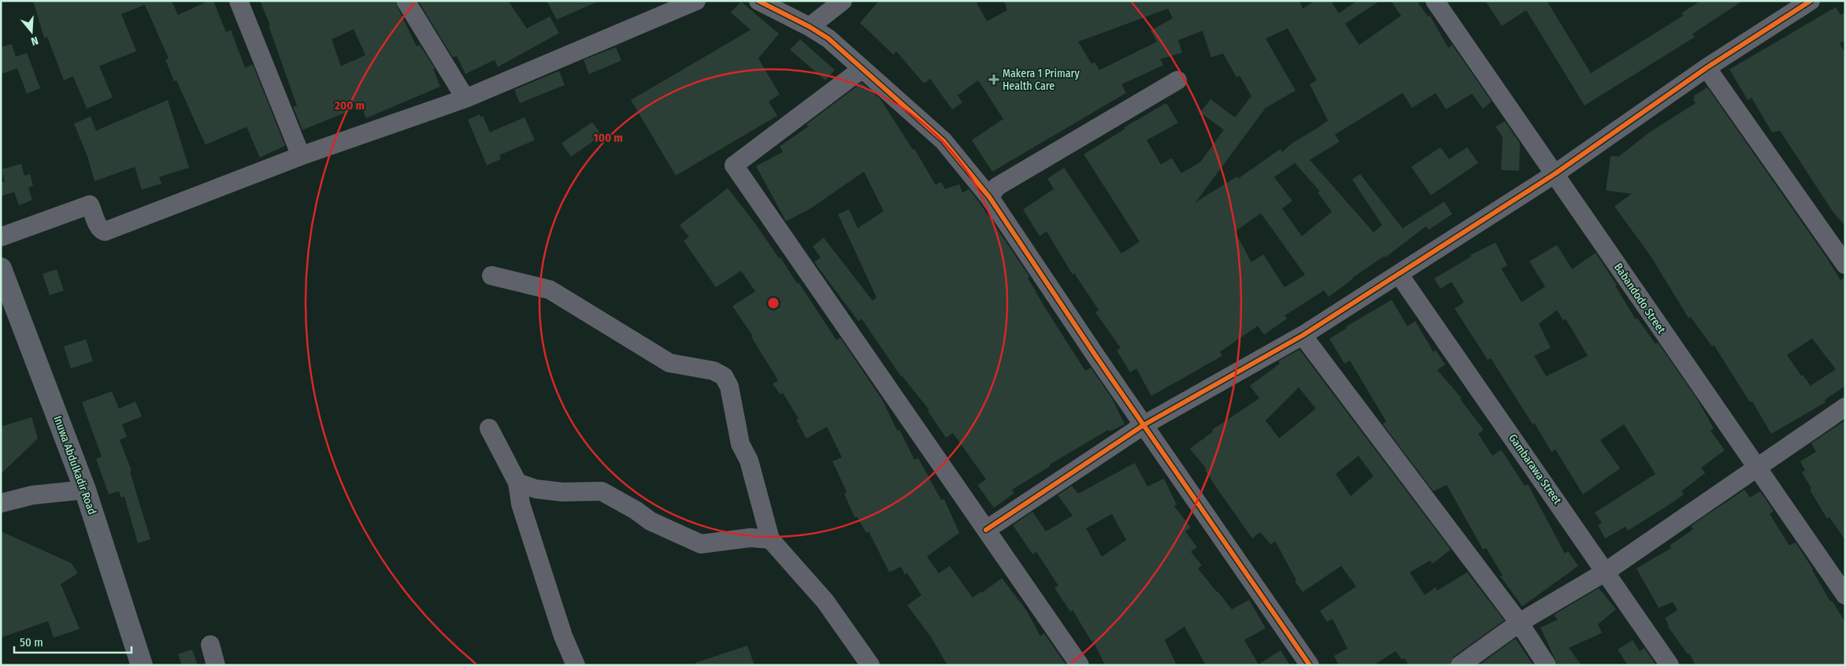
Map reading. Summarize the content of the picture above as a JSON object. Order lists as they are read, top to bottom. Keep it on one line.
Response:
{"streets":{"main road":["Inuwa Abdulkadir Road"],"street":["Babandodo Street","Gambarawa Street"]},"places":{"health":["Makera 1 Primary Health Care"]},"scale_bar":"50 m","north":"bottom","rings":["200 m","100 m"]}
